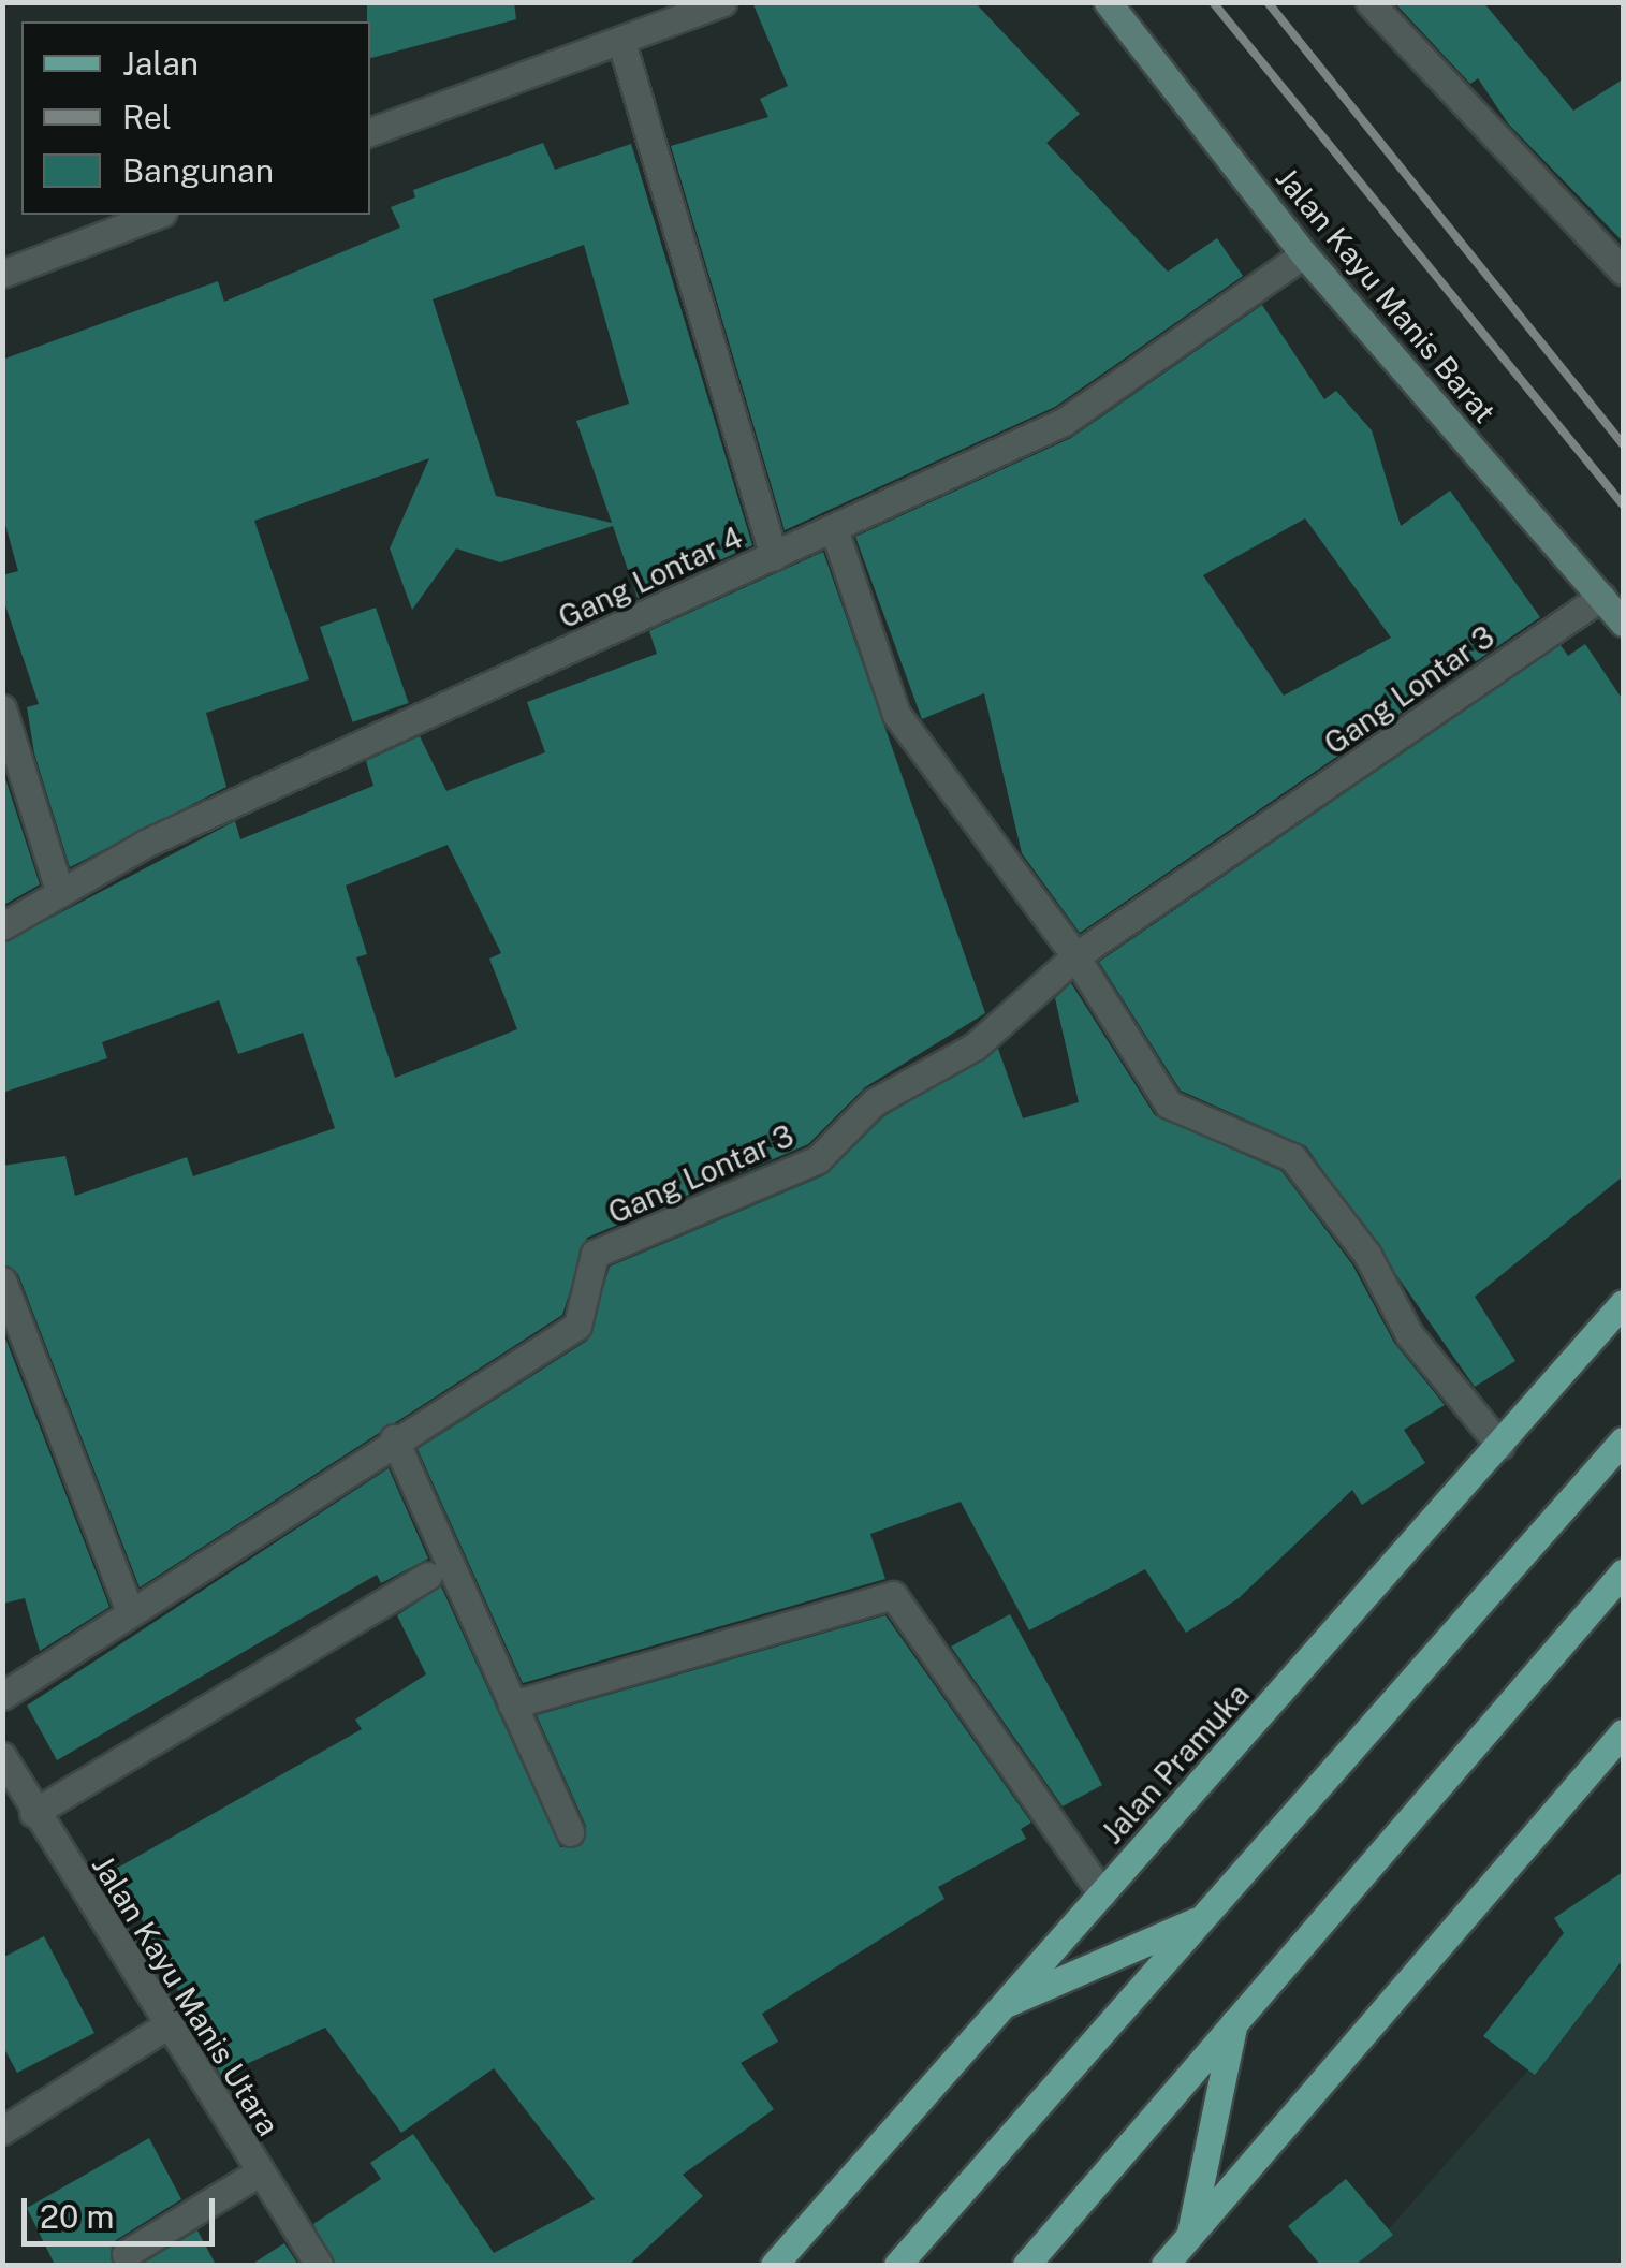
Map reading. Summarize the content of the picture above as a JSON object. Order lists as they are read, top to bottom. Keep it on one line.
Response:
{"streets":{"main road":["Jalan Pramuka"],"street":["Jalan Kayu Manis Barat","Gang Lontar 4","Gang Lontar 3","Jalan Kayu Manis Utara"]},"crossings":[["Jalan Kayu Manis Barat","Gang Lontar 4"],["Jalan Kayu Manis Barat","Gang Lontar 3"]],"legend":["Jalan","Rel","Bangunan"],"scale_bar":"20 m"}
